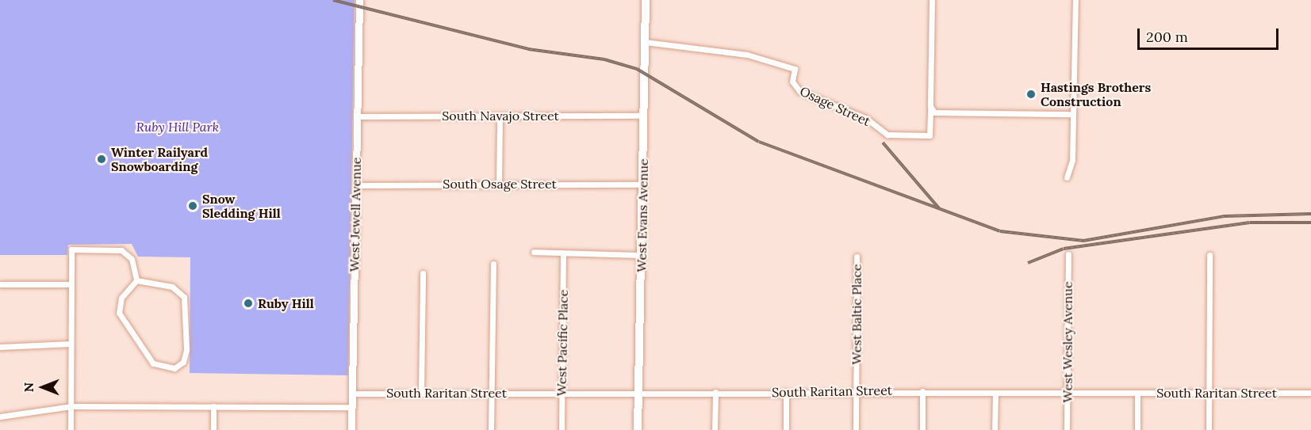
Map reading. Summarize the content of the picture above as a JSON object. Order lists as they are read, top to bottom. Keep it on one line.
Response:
{"streets":{"main road":["West Evans Avenue"],"street":["Osage Street","South Navajo Street","South Osage Street","West Jewell Avenue","West Baltic Place","West Wesley Avenue","West Pacific Place","South Raritan Street"]},"crossings":[["Osage Street","West Evans Avenue"],["South Navajo Street","West Jewell Avenue"],["South Navajo Street","West Evans Avenue"],["South Osage Street","West Jewell Avenue"],["South Osage Street","West Evans Avenue"],["West Jewell Avenue","South Raritan Street"],["West Evans Avenue","South Raritan Street"],["West Baltic Place","South Raritan Street"],["West Wesley Avenue","South Raritan Street"],["West Pacific Place","South Raritan Street"]],"parks":["Ruby Hill Park"],"places":["Hastings Brothers Construction","Winter Railyard Snowboarding","Snow Sledding Hill","Ruby Hill"],"scale_bar":"200 m","north":"left"}
